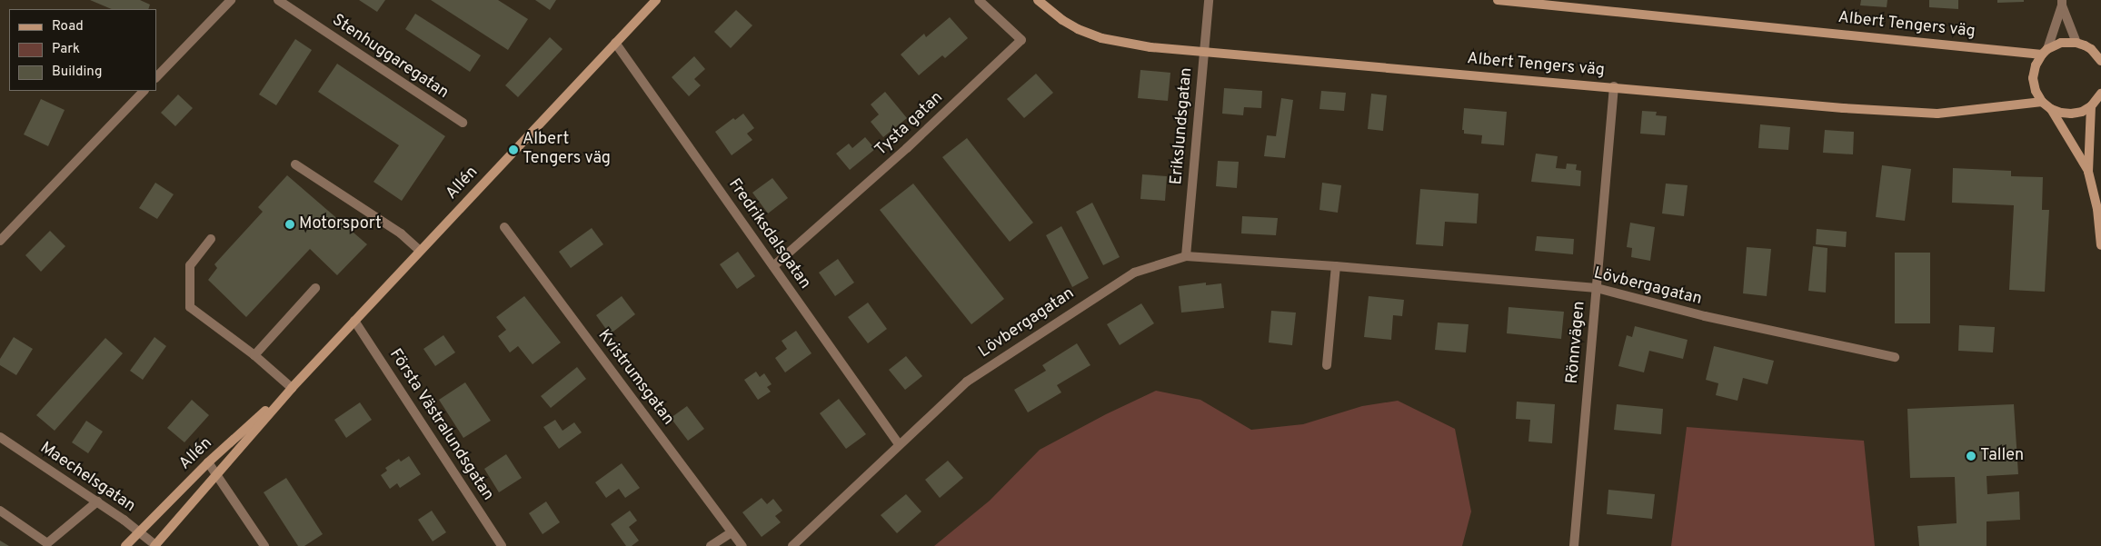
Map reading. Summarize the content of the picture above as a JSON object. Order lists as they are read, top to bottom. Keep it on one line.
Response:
{"streets":{"main road":["Albert Tengers väg","Allén"],"street":["Stenhuggaregatan","Tysta gatan","Erikslundsgatan","Fredriksdalsgatan","Lövbergagatan","Rönnvägen","Kvistrumsgatan","Första Västralundsgatan","Maechelsgatan"]},"crossings":[["Albert Tengers väg","Erikslundsgatan"],["Albert Tengers väg","Rönnvägen"],["Tysta gatan","Fredriksdalsgatan"],["Erikslundsgatan","Lövbergagatan"],["Allén","Fredriksdalsgatan"],["Allén","Första Västralundsgatan"],["Allén","Maechelsgatan"],["Fredriksdalsgatan","Lövbergagatan"],["Lövbergagatan","Rönnvägen"]],"places":["Albert Tengers väg","Motorsport","Tallen"],"legend":["Road","Park","Building"]}
